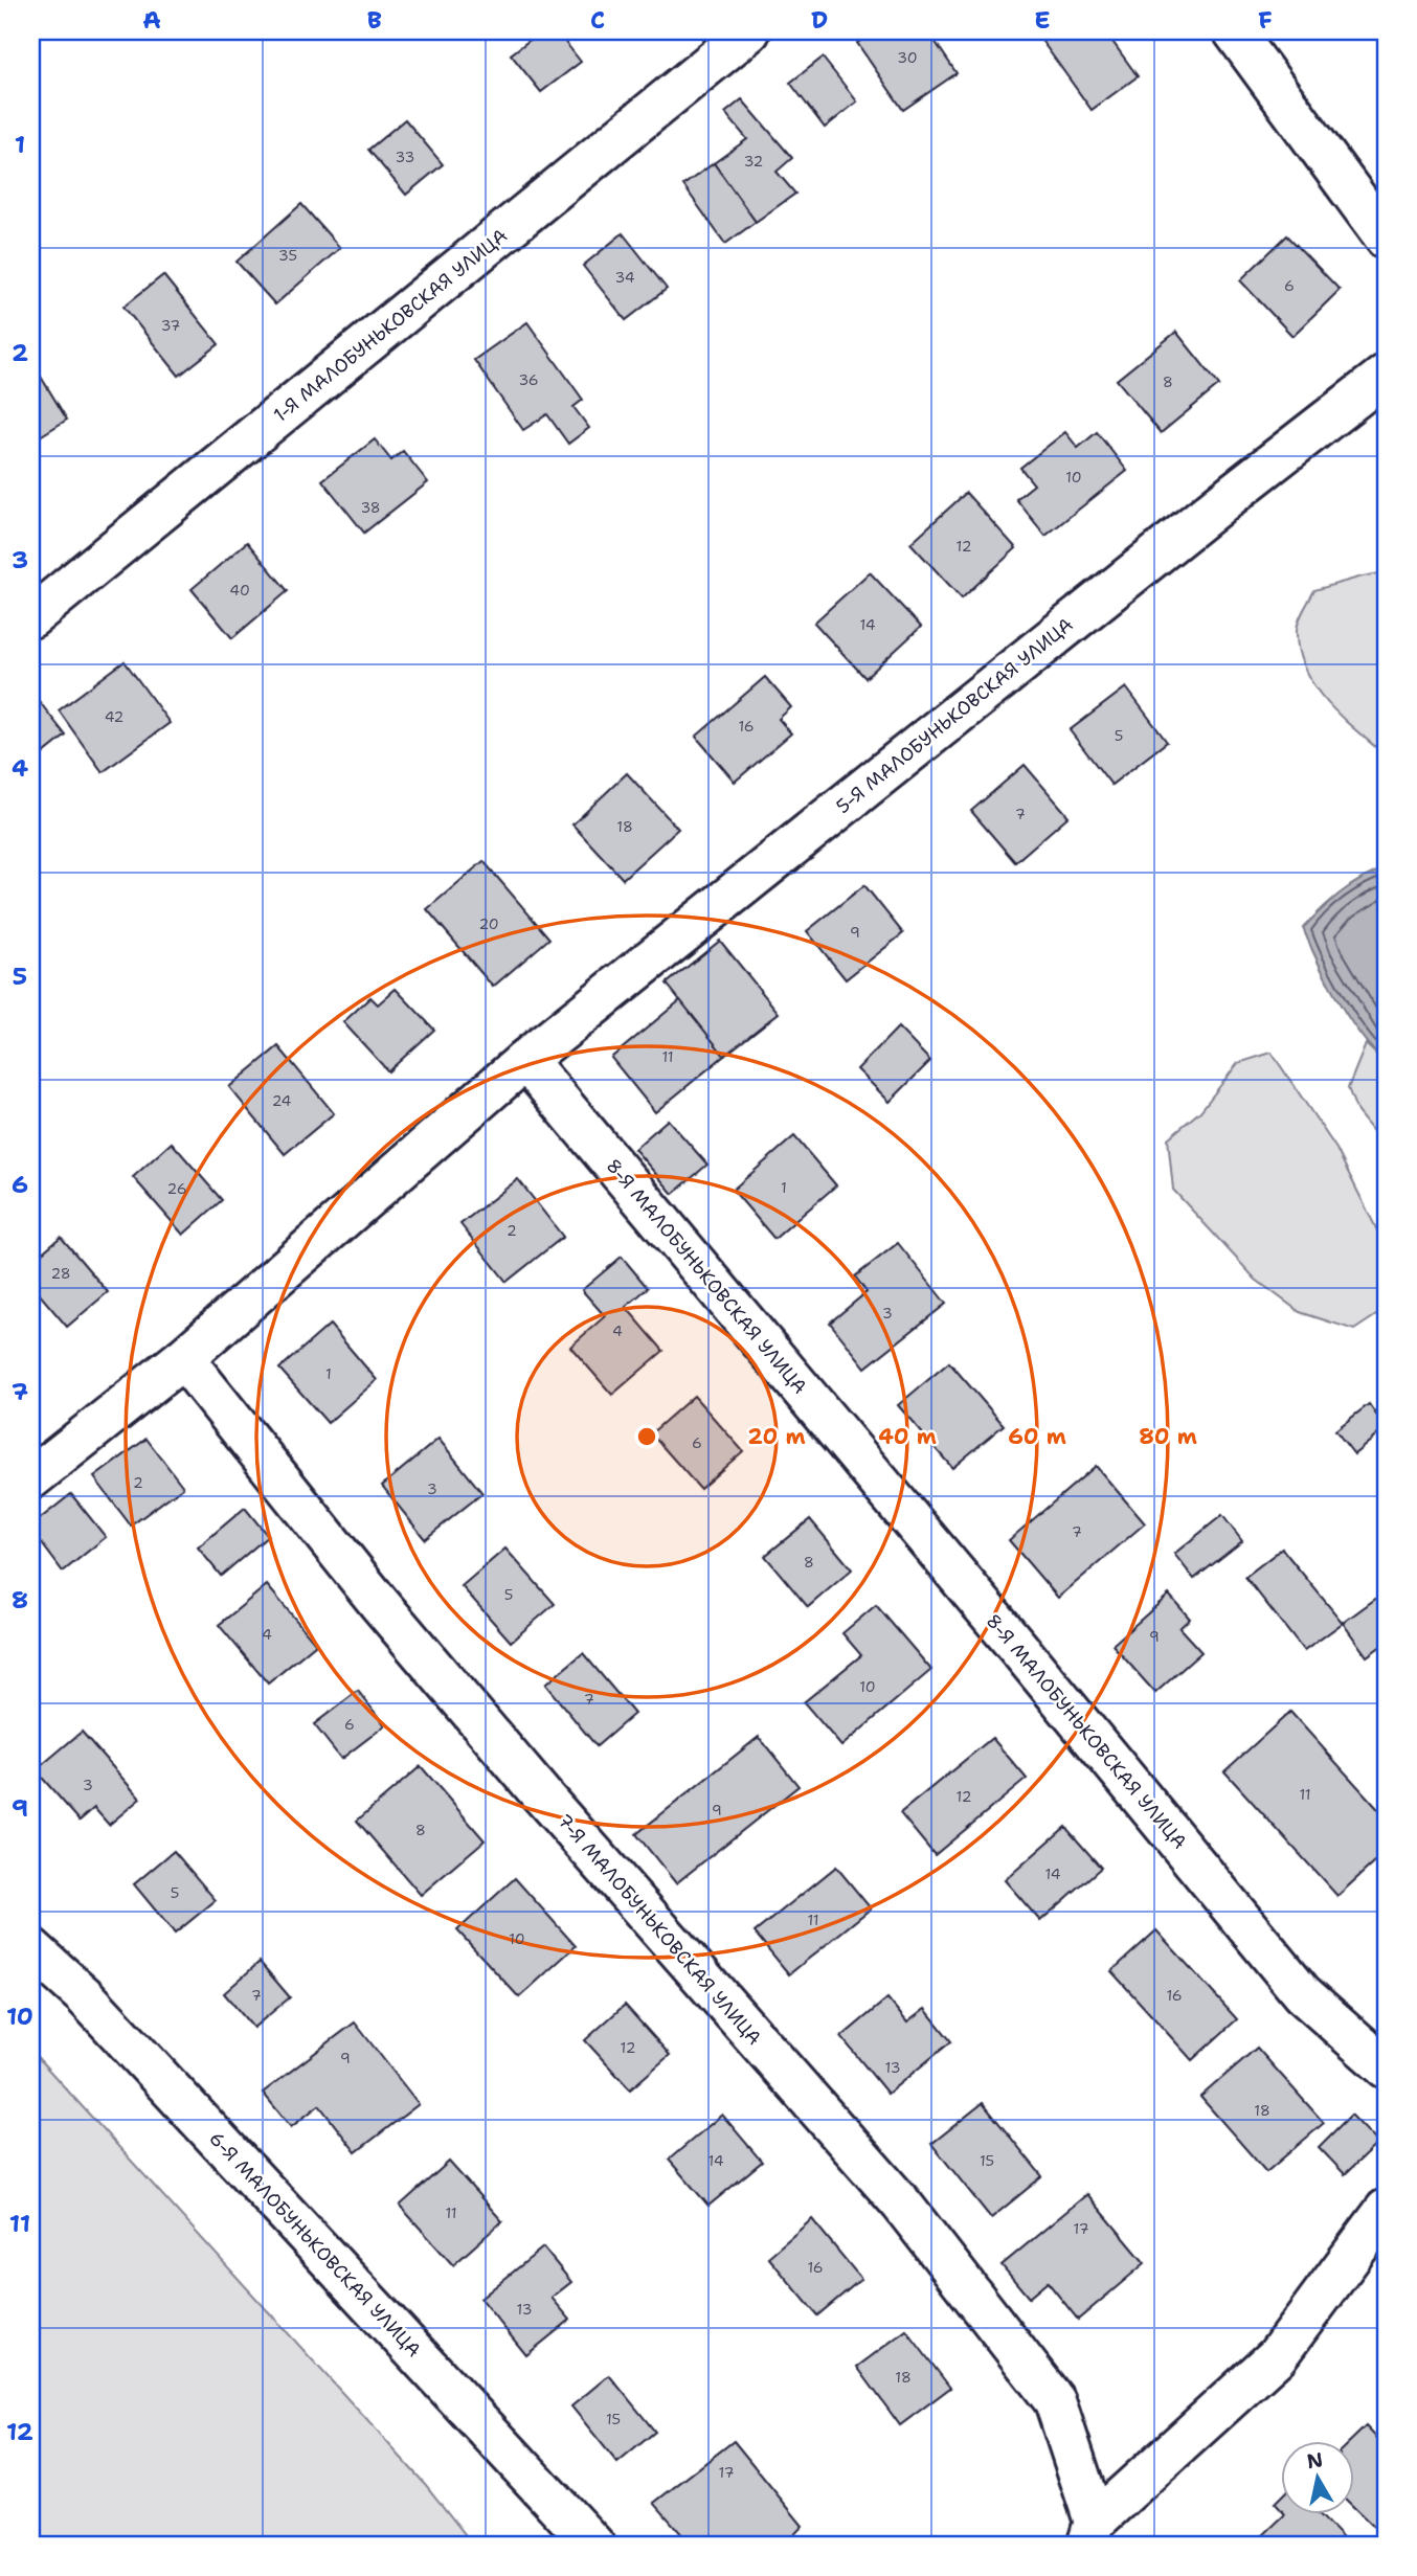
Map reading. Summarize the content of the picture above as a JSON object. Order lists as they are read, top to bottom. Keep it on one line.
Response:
{"streets":{"street":["1-Я МАЛОБУНЬКОВСКАЯ УЛИЦА","5-Я МАЛОБУНЬКОВСКАЯ УЛИЦА","8-Я МАЛОБУНЬКОВСКАЯ УЛИЦА","7-Я МАЛОБУНЬКОВСКАЯ УЛИЦА","6-Я МАЛОБУНЬКОВСКАЯ УЛИЦА"]},"crossings":[["5-Я МАЛОБУНЬКОВСКАЯ УЛИЦА","8-Я МАЛОБУНЬКОВСКАЯ УЛИЦА"]],"house_numbers":["30","33","32","35","34","6","37","36","8","10","38","12","40","14","42","16","5","7","18","20","9","11","24","1","26","2","28","3","4","1","6","2","3","7","8","5","4","9","10","7","6","3","11","12","9","8","14","5","11","10","7","16","12","9","13","18","14","15","11","17","16","13","18","15","17"],"north":"top","grid":{"columns":["A","B","C","D","E","F"],"rows":["1","2","3","4","5","6","7","8","9","10","11","12"]},"rings":["20 m","40 m","60 m","80 m"]}
